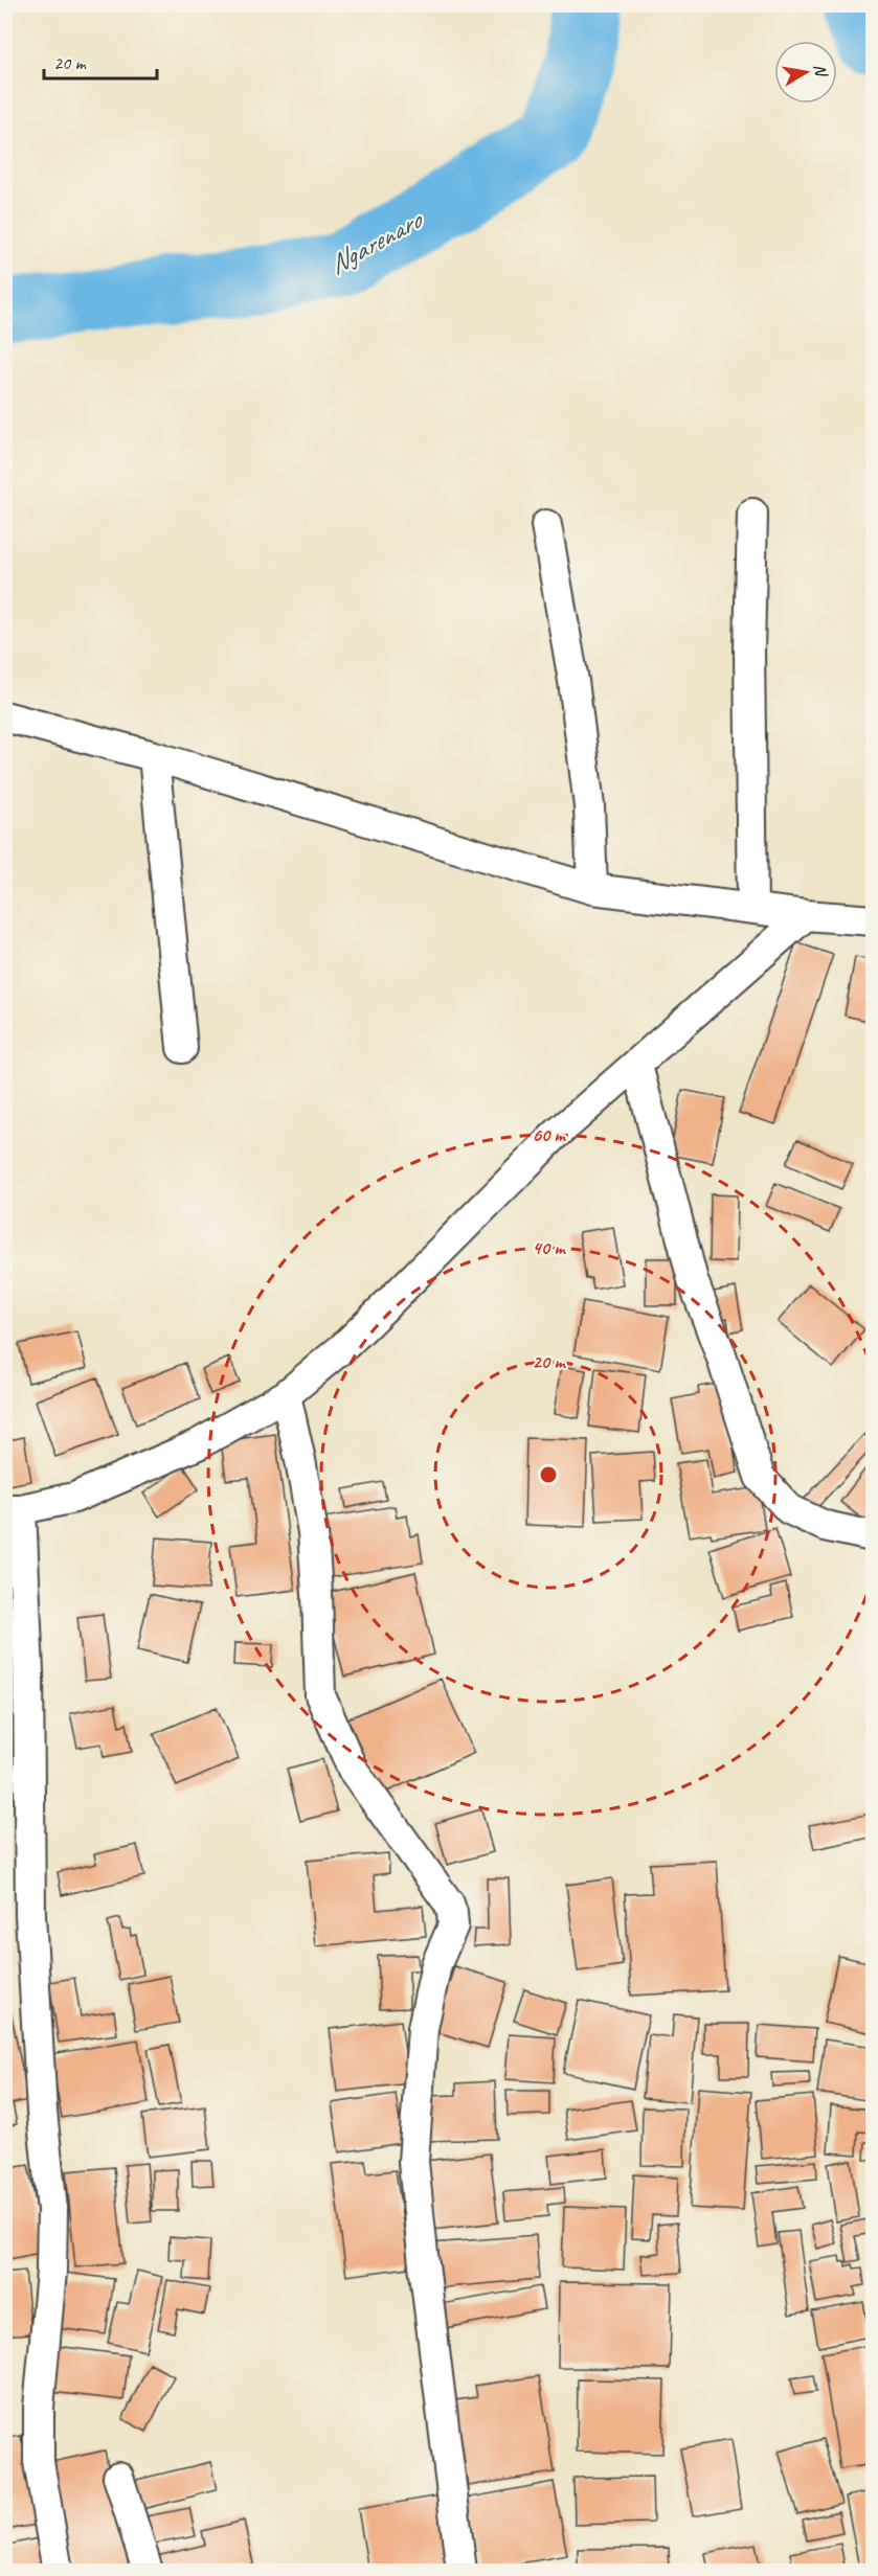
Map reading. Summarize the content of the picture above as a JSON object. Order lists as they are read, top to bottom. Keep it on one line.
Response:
{"water":["Ngarenaro"],"scale_bar":"20 m","north":"right","rings":["60 m","40 m","20 m"]}
